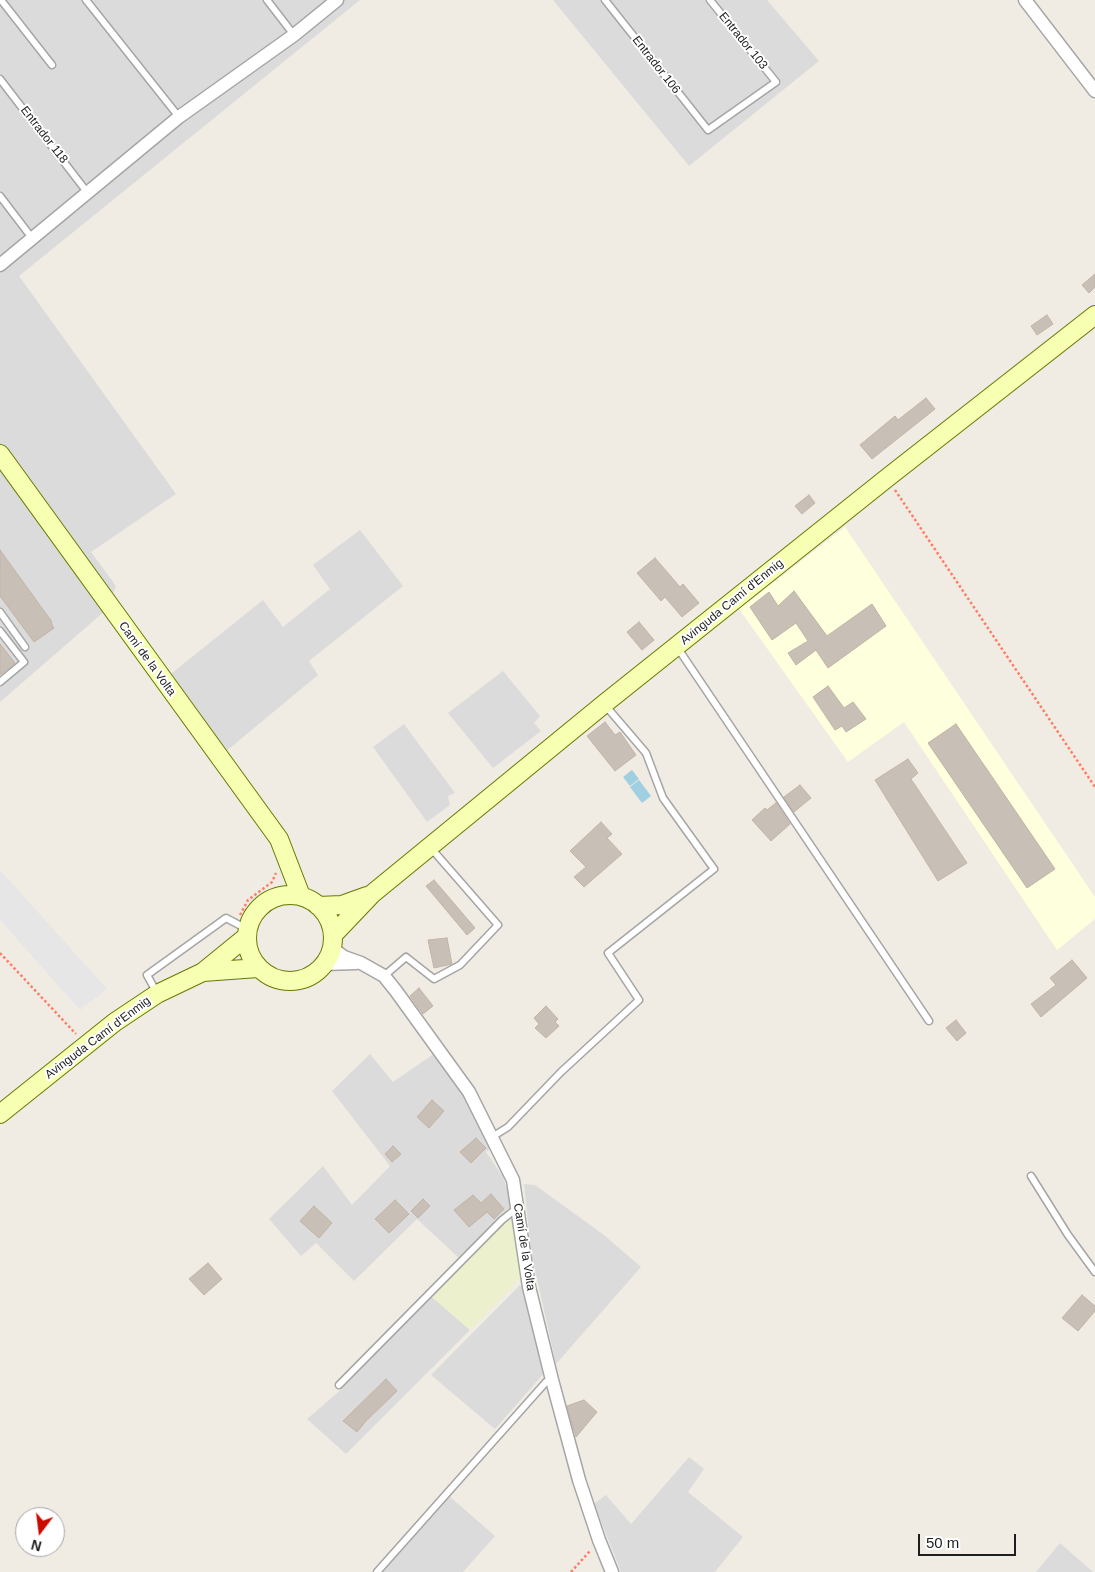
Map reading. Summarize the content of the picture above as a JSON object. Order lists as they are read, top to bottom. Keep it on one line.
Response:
{"streets":{"street":["Avinguda Camí d'Enmig","Camí de la Volta"],"lane":["Entrador 103","Entrador 106","Entrador 118"]},"crossings":[["Entrador 103","Entrador 106"],["Avinguda Camí d'Enmig","Camí de la Volta"]],"scale_bar":"50 m","north":"bottom"}
